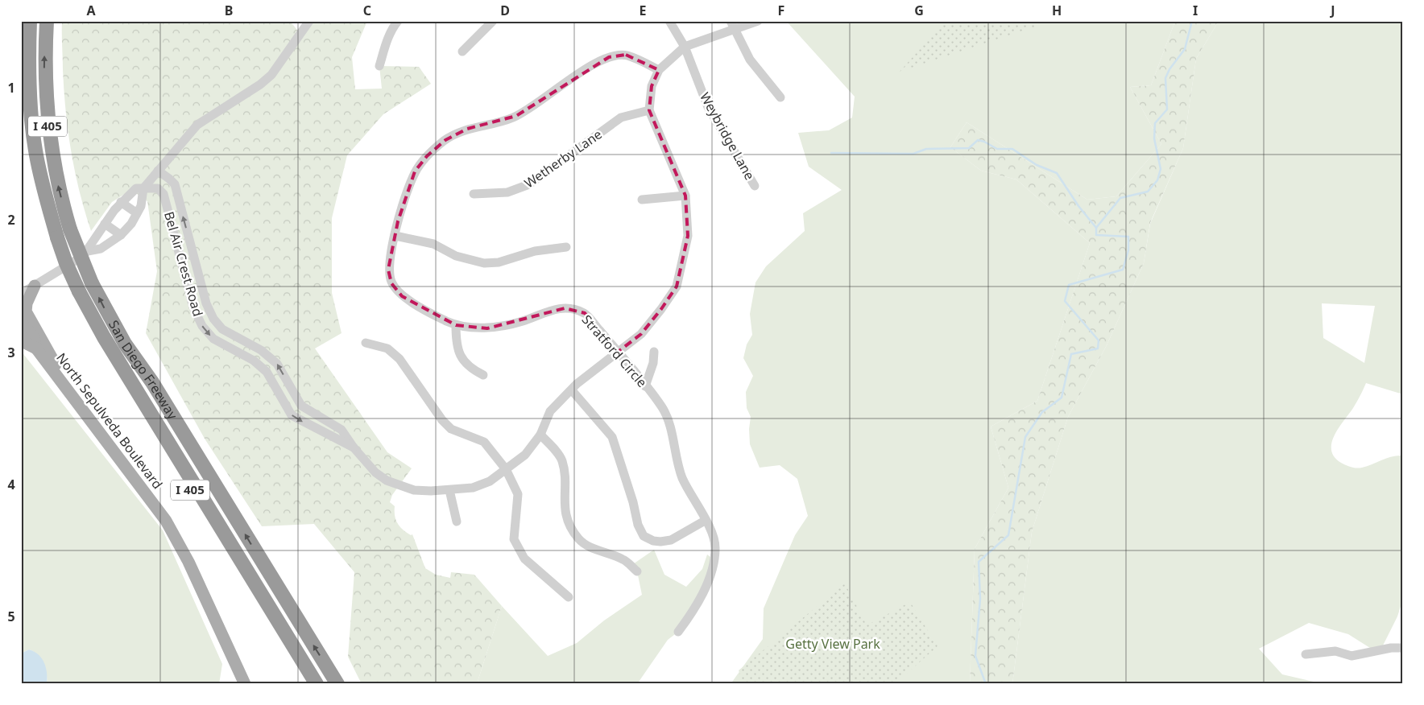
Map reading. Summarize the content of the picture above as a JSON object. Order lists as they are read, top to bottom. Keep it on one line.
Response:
{"streets":{"highway":["I 405","San Diego Freeway"],"main road":["North Sepulveda Boulevard"],"street":["Weybridge Lane","Wetherby Lane","Bel Air Crest Road","Stratford Circle"]},"crossings":[["Weybridge Lane","Bel Air Crest Road"],["Wetherby Lane","Bel Air Crest Road"],["Bel Air Crest Road","Stratford Circle"]],"parks":["Getty View Park"],"grid":{"columns":["A","B","C","D","E","F","G","H","I","J"],"rows":["1","2","3","4","5"]}}
